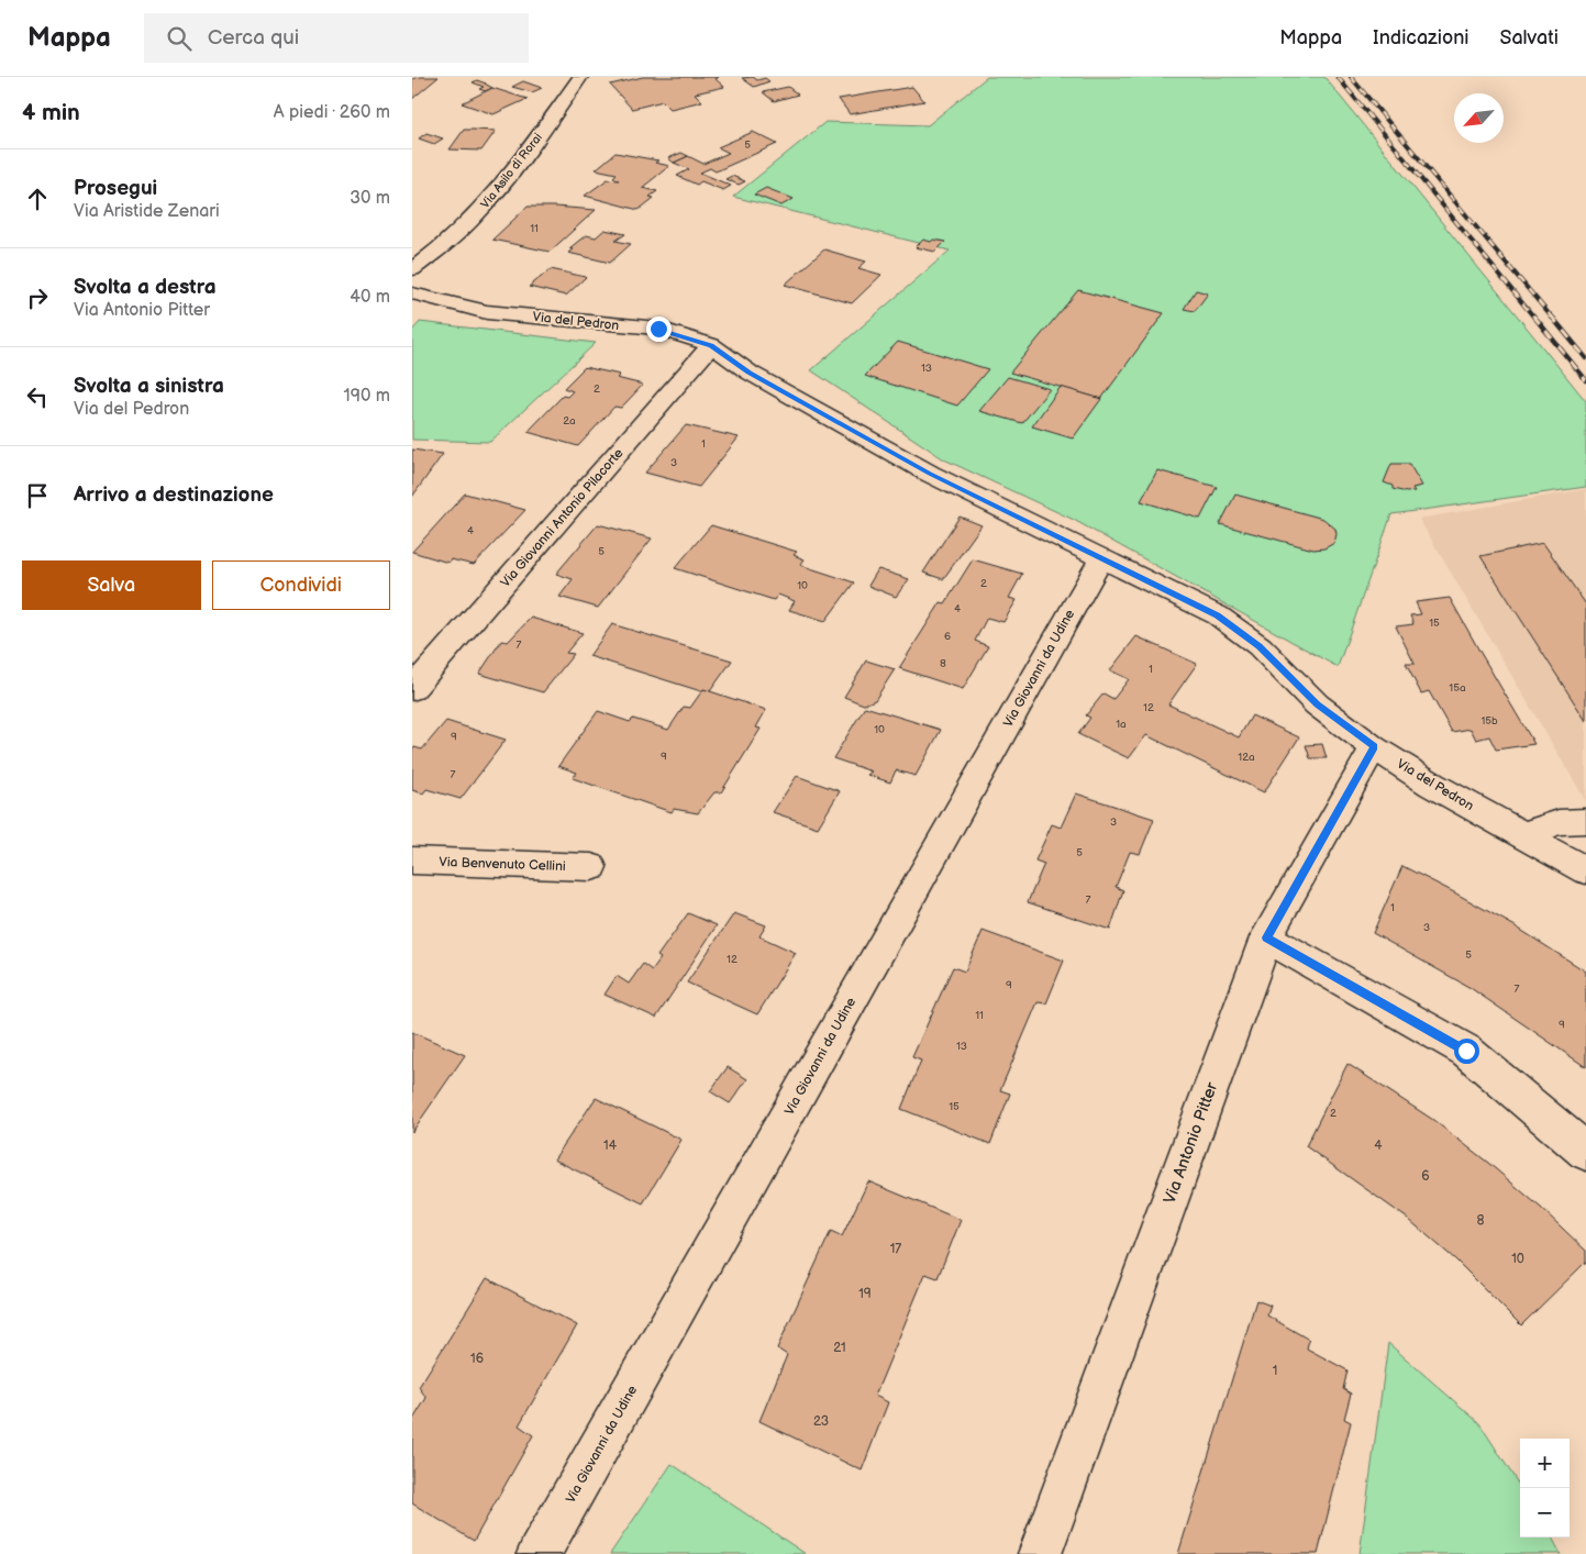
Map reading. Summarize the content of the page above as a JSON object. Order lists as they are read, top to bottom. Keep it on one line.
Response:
{"streets":{"street":["Via Asilo di Rorai","Via del Pedron","Via Giovanni Antonio Pilacorte","Via Giovanni da Udine","Via Benvenuto Cellini","Via Antonio Pitter"]},"crossings":[["Via del Pedron","Via Giovanni Antonio Pilacorte"],["Via del Pedron","Via Giovanni da Udine"],["Via del Pedron","Via Antonio Pitter"]],"house_numbers":["5","11","13","2","2a","1","3","4","5","2","10","4","15","6","7","8","1","15a","12","15b","1a","10","9","9","12a","7","3","5","7","1","3","5","12","9","7","11","9","13","15","2","14","4","6","8","17","10","19","21","16","1","23"],"north":"bottom left","page":{"header":"Mappa","search":"Cerca qui","nav":["Mappa","Indicazioni","Salvati"],"heading":["4 min","A piedi · 260 m"],"list":[["Prosegui","Via Aristide Zenari","30 m"],["Svolta a destra","Via Antonio Pitter","40 m"],["Svolta a sinistra","Via del Pedron","190 m"],"Arrivo a destinazione"],"buttons":["Salva","Condividi"],"map_buttons":["+","−"]}}
